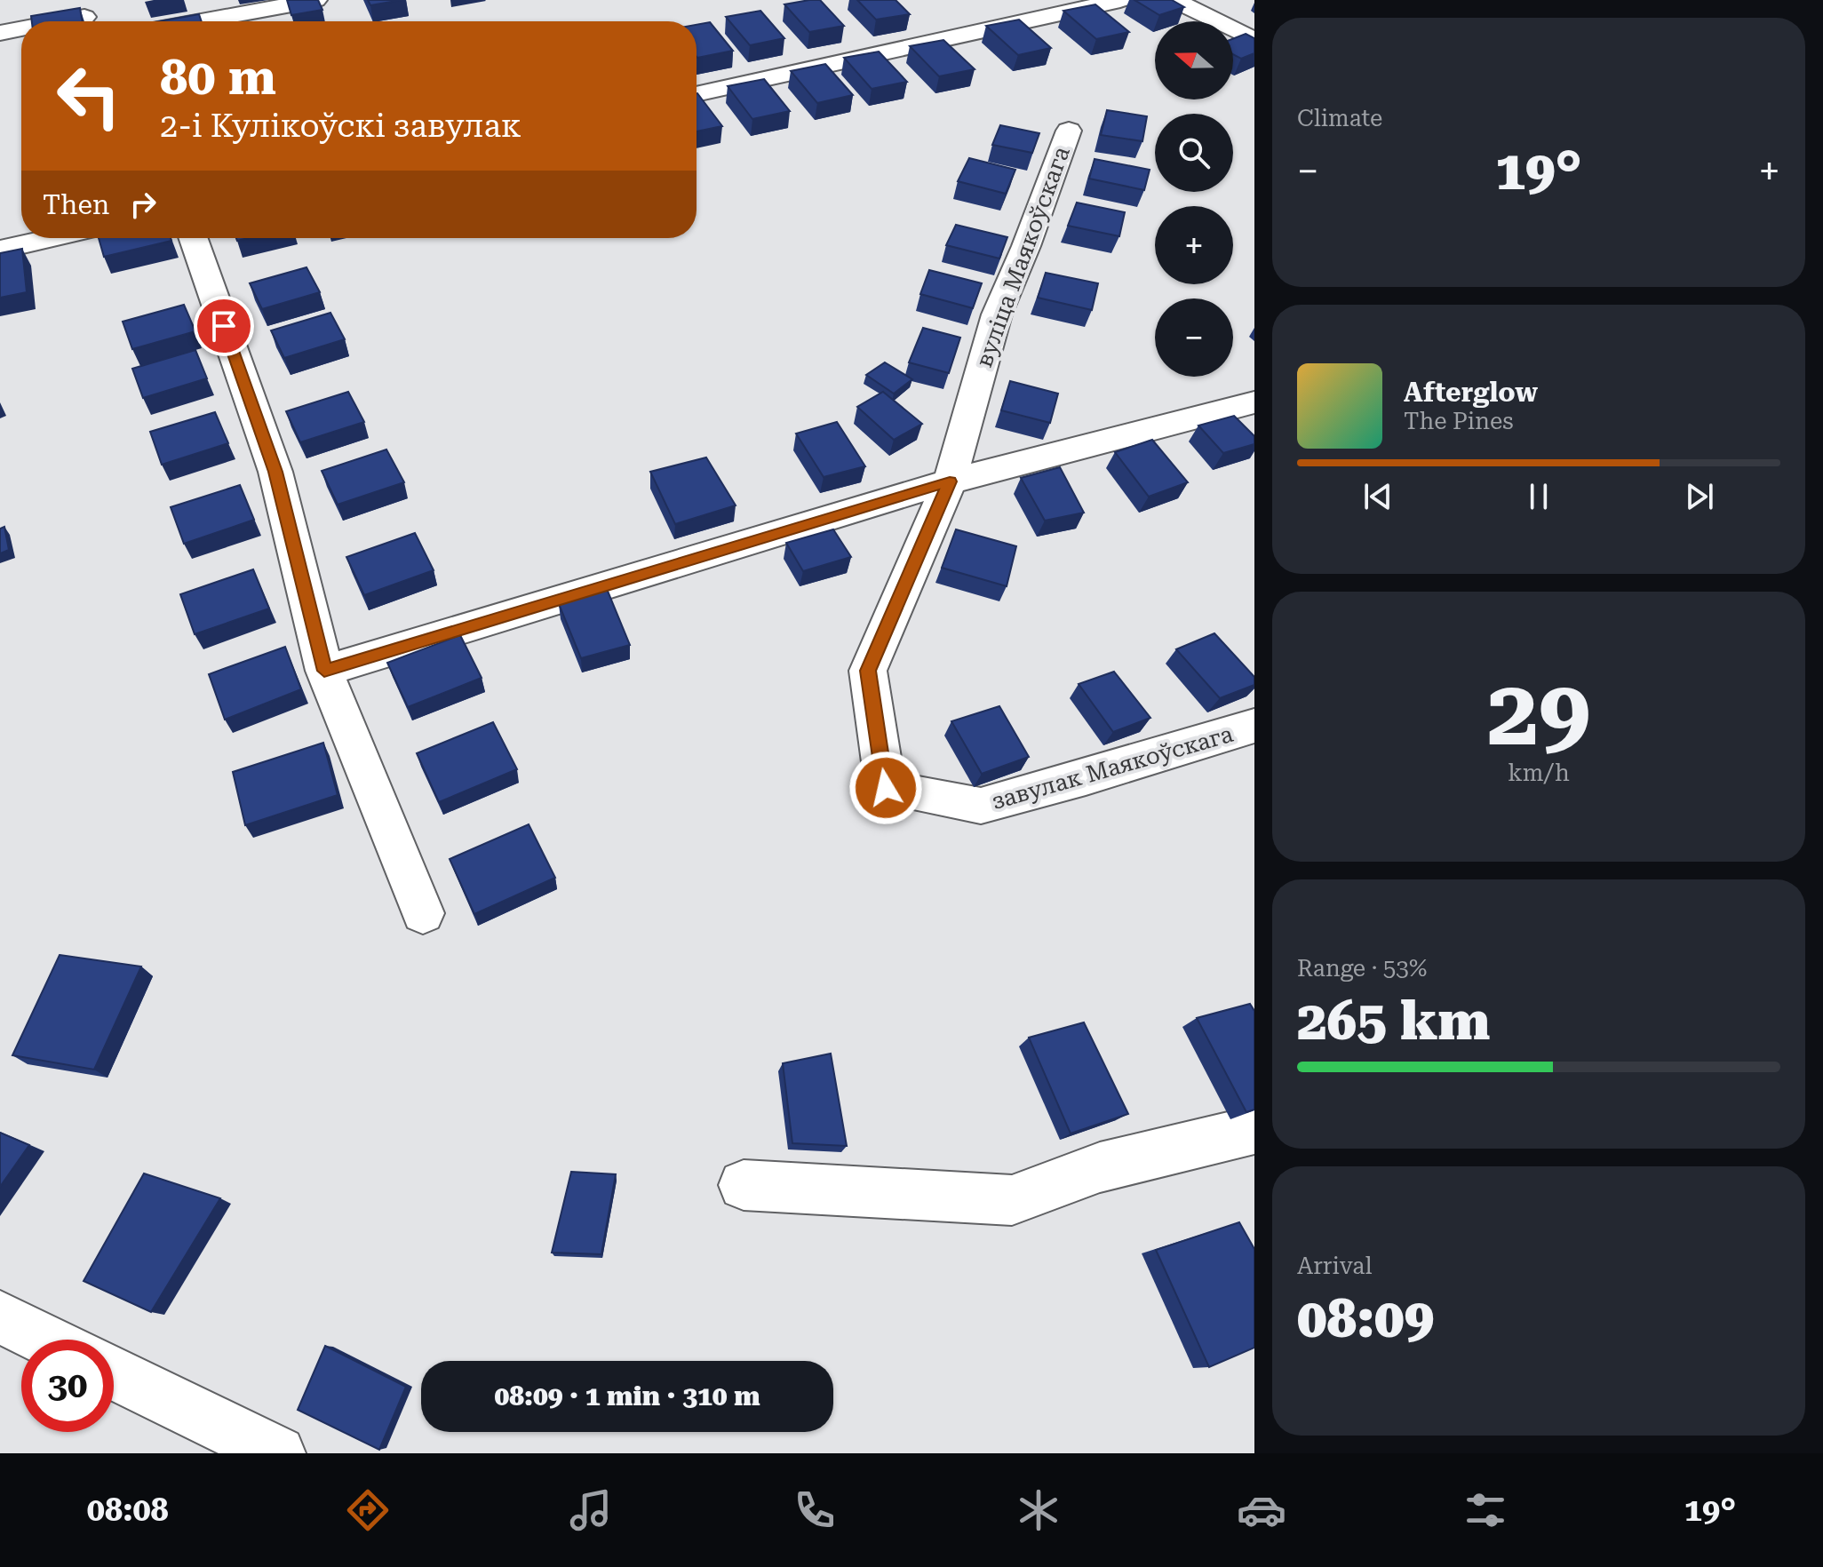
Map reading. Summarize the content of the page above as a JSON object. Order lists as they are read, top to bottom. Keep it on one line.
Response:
{"streets":{"street":["вуліца Маякоўскага","завулак Маякоўскага"]},"crossings":[["вуліца Маякоўскага","завулак Маякоўскага"]],"north":"left","page":{"tile":["Climate",["29","km/h"],["Range · 53%","265 km"],["Arrival","08:09"]],"map_buttons":["+","−"],"turn":["80 m","2-і Кулікоўскі завулак"],"heat":["−","19°","+"],"then":"Then","song":["Afterglow","The Pines"],"limit":"30","trip":"08:09 · 1 min · 310 m","tabs":["08:08","19°"]}}
